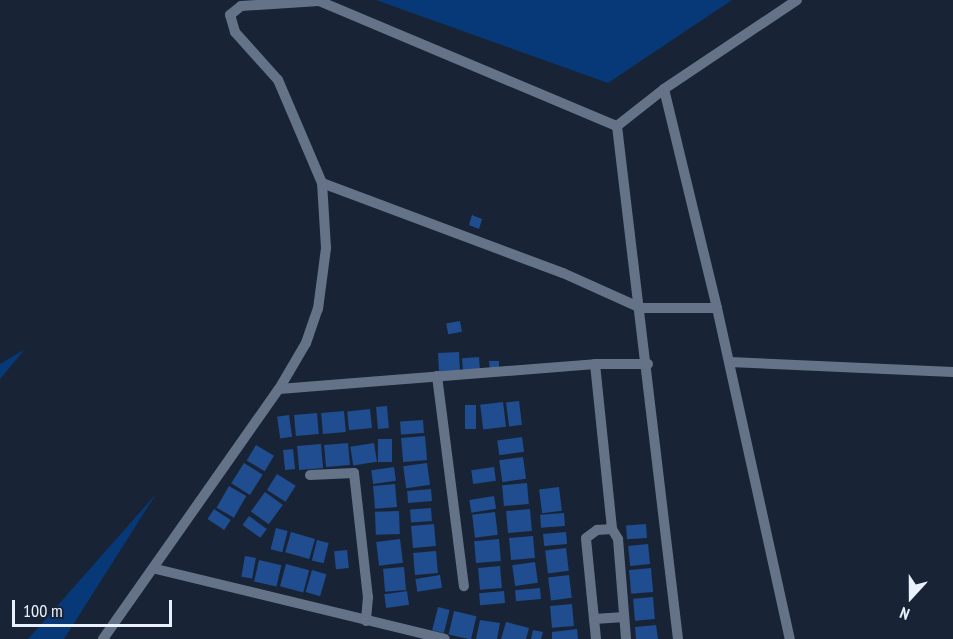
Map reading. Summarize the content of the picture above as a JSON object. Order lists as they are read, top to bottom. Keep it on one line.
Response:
{"scale_bar":"100 m","north":"bottom"}
